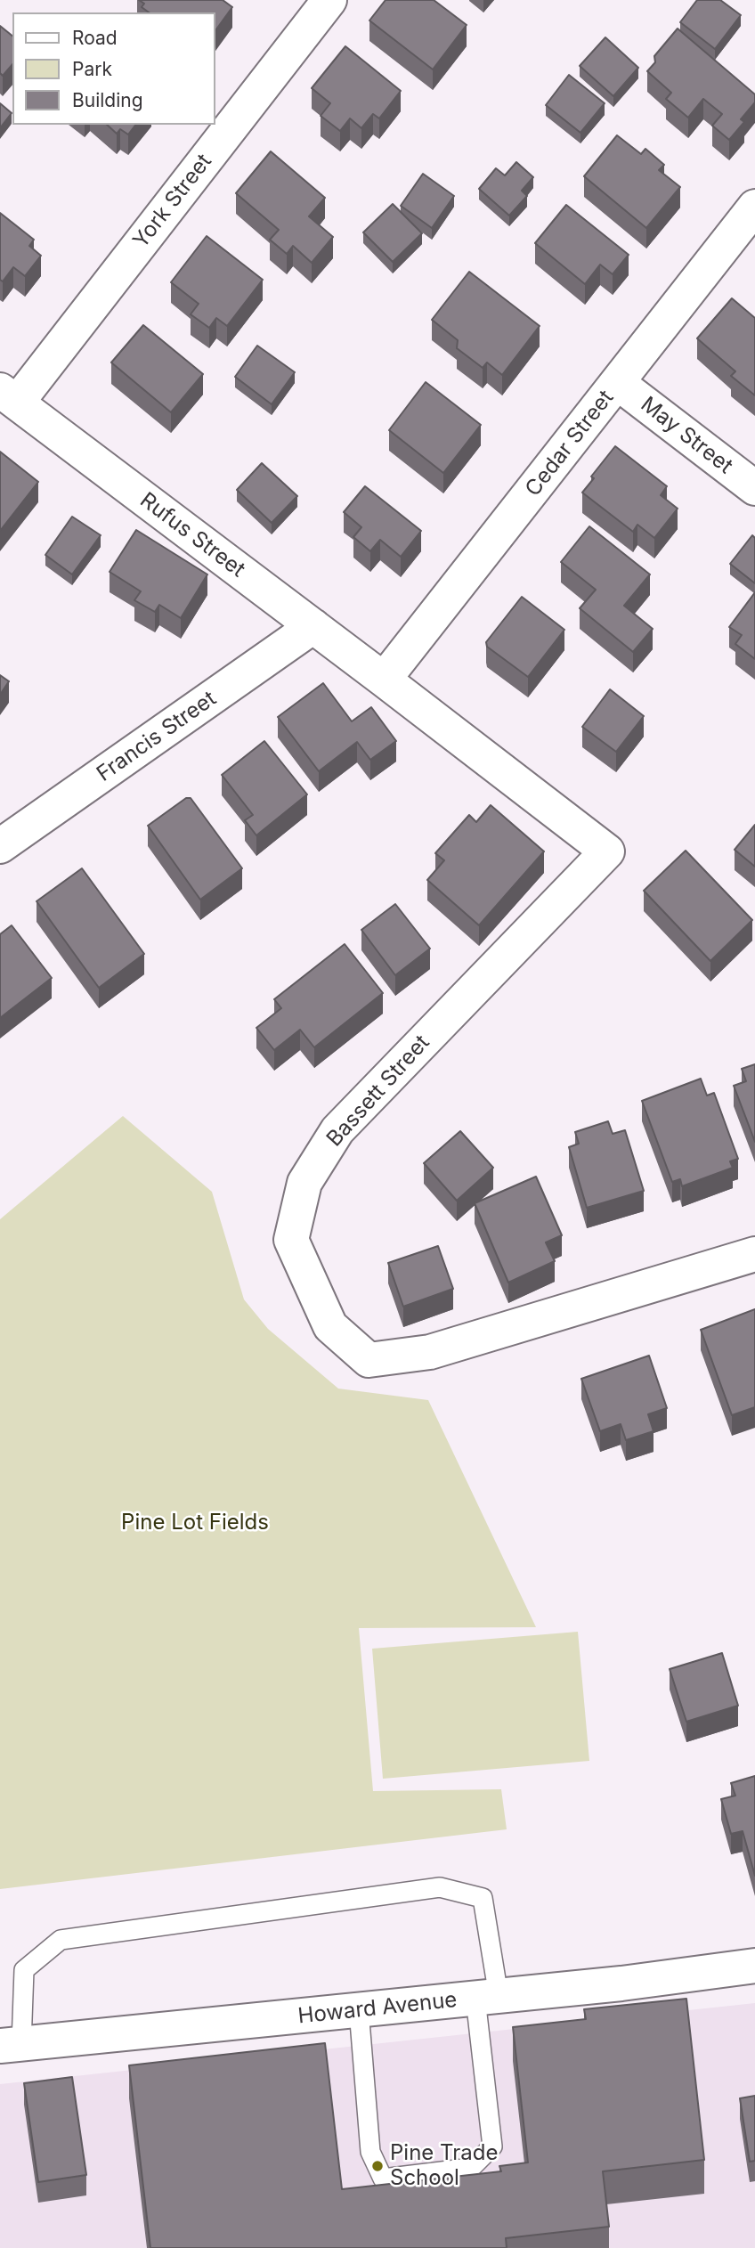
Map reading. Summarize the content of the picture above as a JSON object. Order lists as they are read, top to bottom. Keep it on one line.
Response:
{"streets":{"street":["York Street","May Street","Cedar Street","Rufus Street","Francis Street","Bassett Street","Howard Avenue"]},"crossings":[["York Street","Rufus Street"],["May Street","Cedar Street"],["Cedar Street","Rufus Street"],["Cedar Street","Bassett Street"],["Rufus Street","Francis Street"],["Rufus Street","Bassett Street"]],"parks":["Pine Lot Fields"],"places":["Pine Trade School"],"legend":["Road","Park","Building"]}
